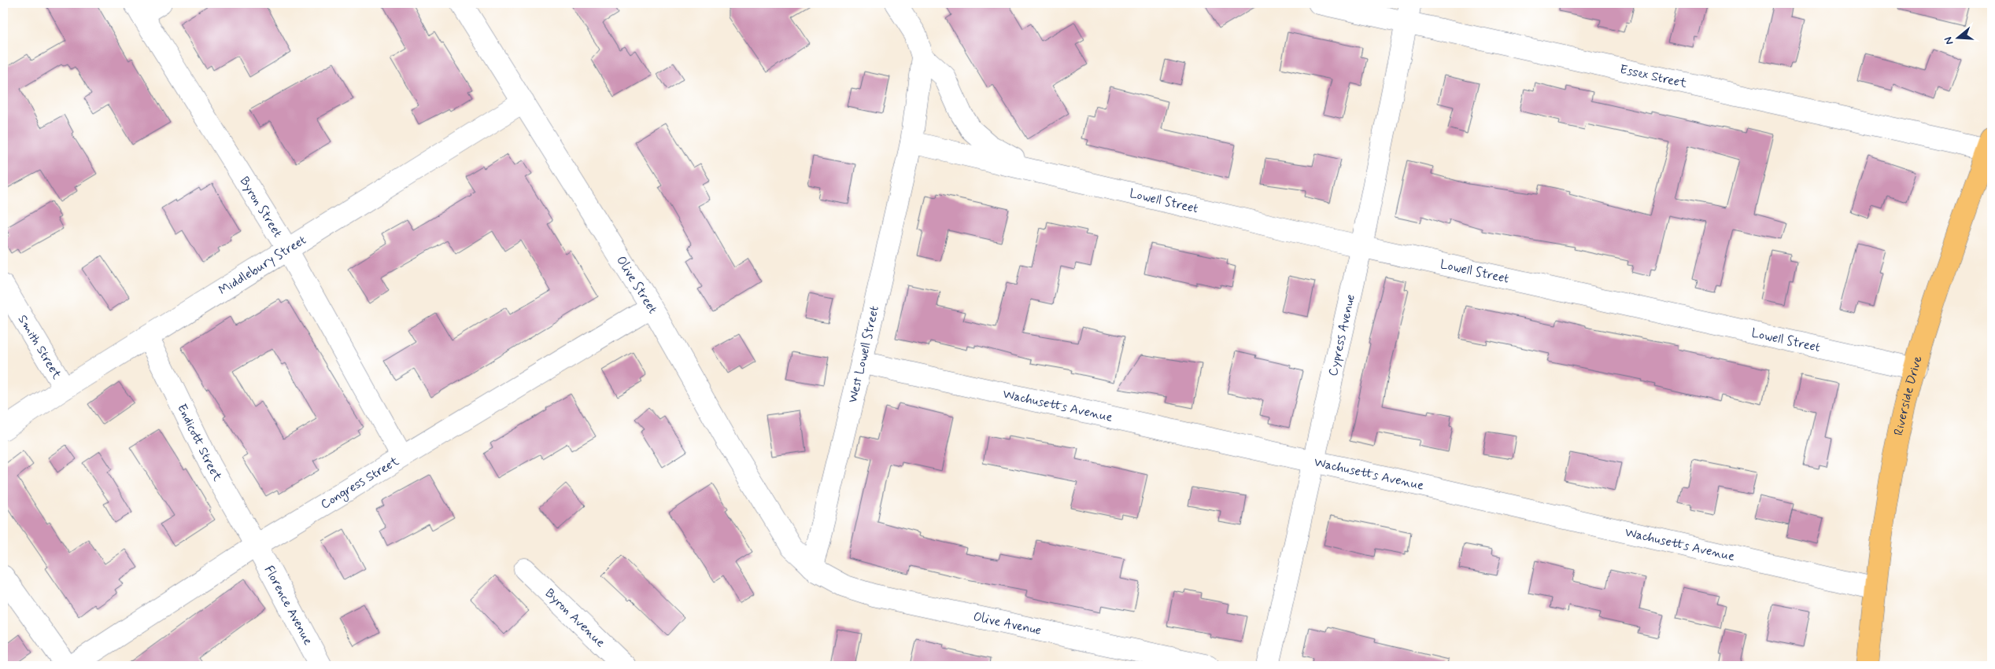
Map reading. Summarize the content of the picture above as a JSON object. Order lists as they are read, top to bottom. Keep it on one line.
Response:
{"streets":{"main road":["Riverside Drive"],"street":["Essex Street","Lowell Street","Byron Street","Middlebury Street","Olive Street","Cypress Avenue","Smith Street","West Lowell Street","Wachusetts Avenue","Endicott Street","Congress Street","Florence Avenue","Byron Avenue","Olive Avenue"]},"crossings":[["Essex Street","Cypress Avenue"],["Essex Street","Riverside Drive"],["Lowell Street","Cypress Avenue"],["Lowell Street","West Lowell Street"],["Lowell Street","Riverside Drive"],["Byron Street","Middlebury Street"],["Byron Street","Congress Street"],["Middlebury Street","Olive Street"],["Middlebury Street","Smith Street"],["Middlebury Street","Endicott Street"],["Olive Street","West Lowell Street"],["Olive Street","Congress Street"],["Olive Street","Olive Avenue"],["Cypress Avenue","Wachusetts Avenue"],["West Lowell Street","Wachusetts Avenue"],["West Lowell Street","Olive Avenue"],["Riverside Drive","Wachusetts Avenue"],["Endicott Street","Congress Street"],["Endicott Street","Florence Avenue"],["Congress Street","Florence Avenue"]],"north":"left"}
